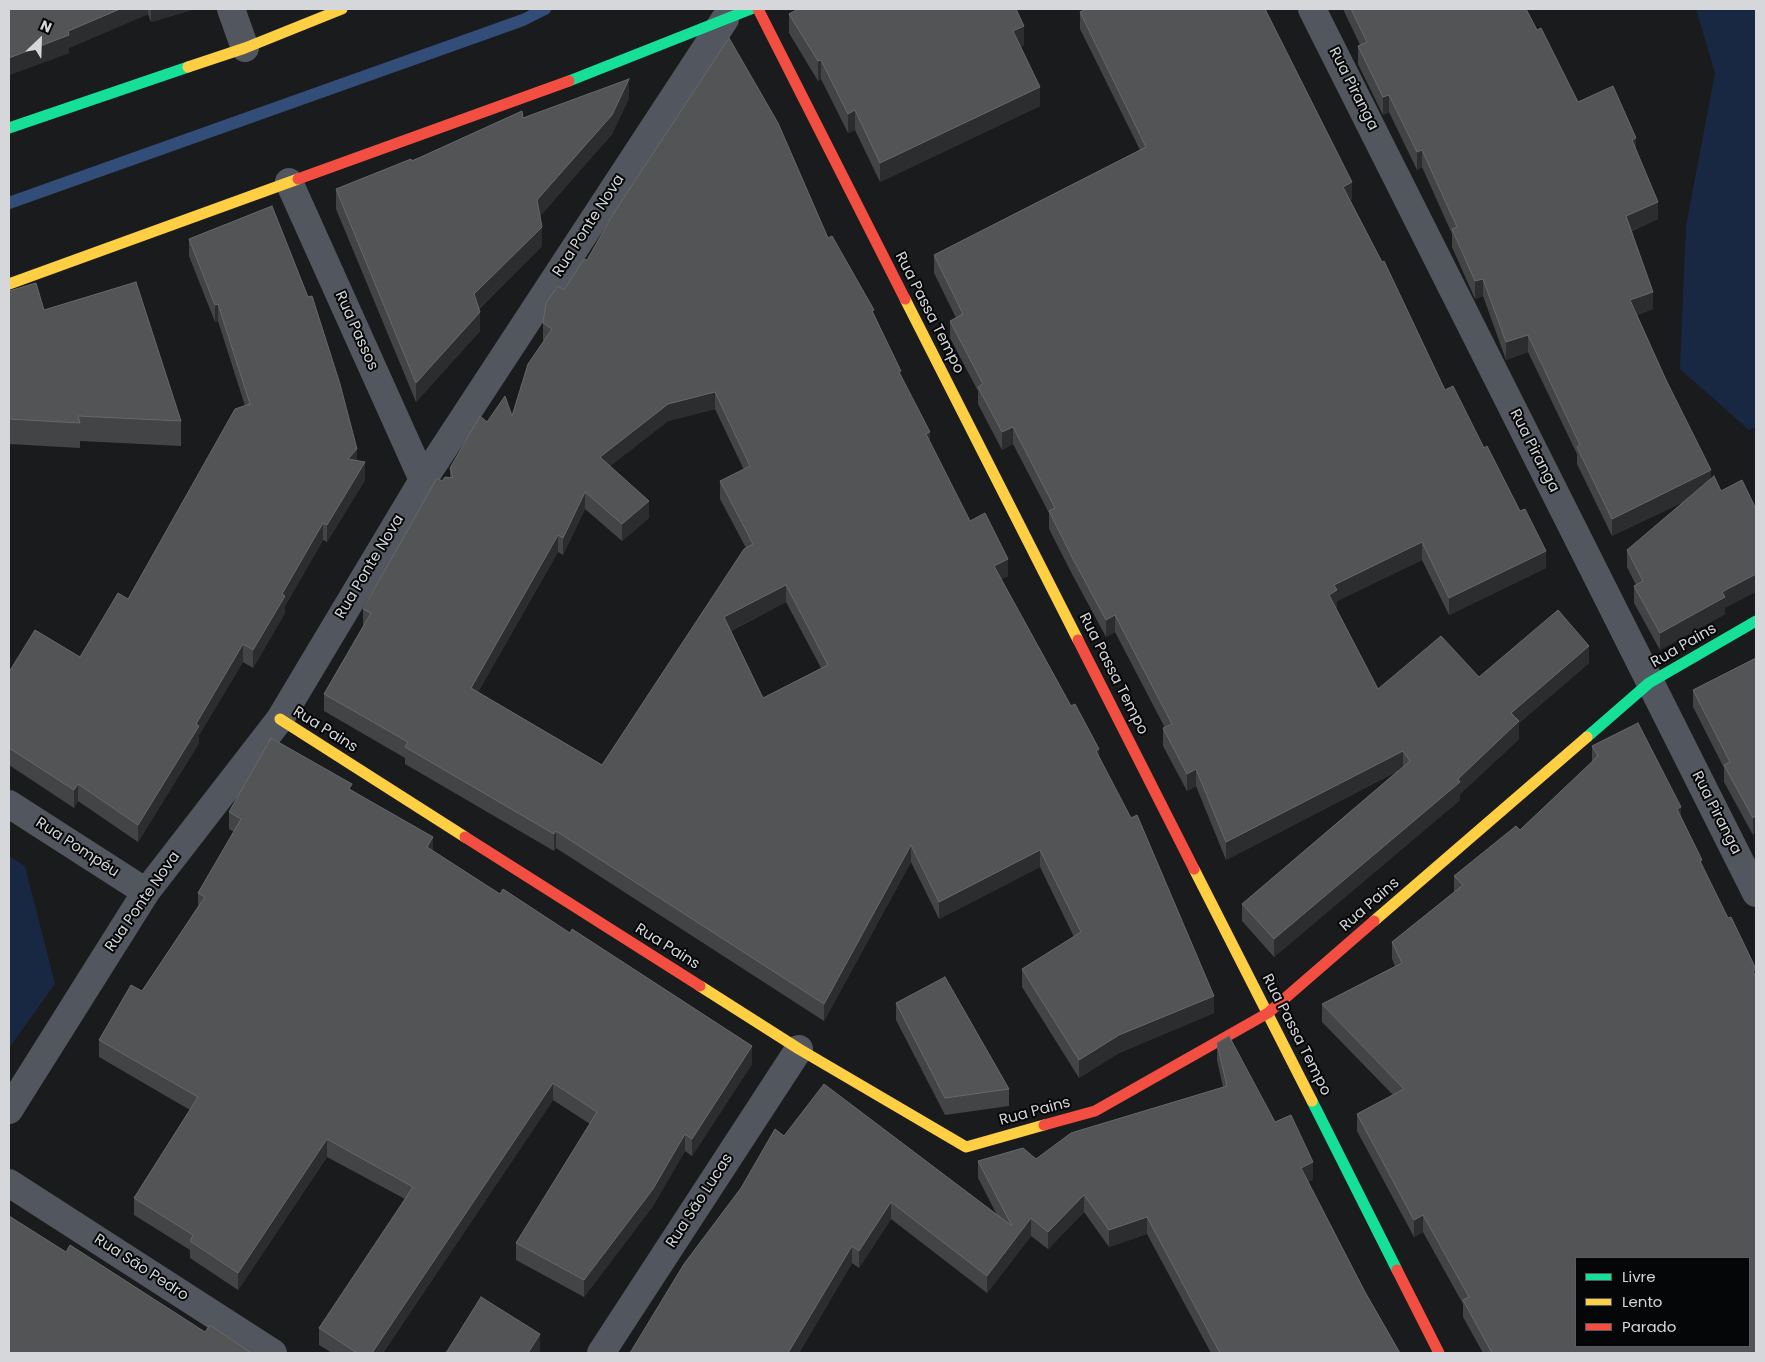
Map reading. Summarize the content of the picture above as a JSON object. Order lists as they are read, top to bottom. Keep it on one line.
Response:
{"streets":{"street":["Rua Piranga","Rua Ponte Nova","Rua Passa Tempo","Rua Passos","Rua Pains","Rua Pompéu","Rua São Lucas","Rua São Pedro"]},"crossings":[["Rua Piranga","Rua Pains"],["Rua Ponte Nova","Rua Passos"],["Rua Ponte Nova","Rua Pains"],["Rua Ponte Nova","Rua Pompéu"],["Rua Passa Tempo","Rua Pains"],["Rua Pains","Rua São Lucas"]],"legend":["Livre","Lento","Parado"],"north":"top right"}
